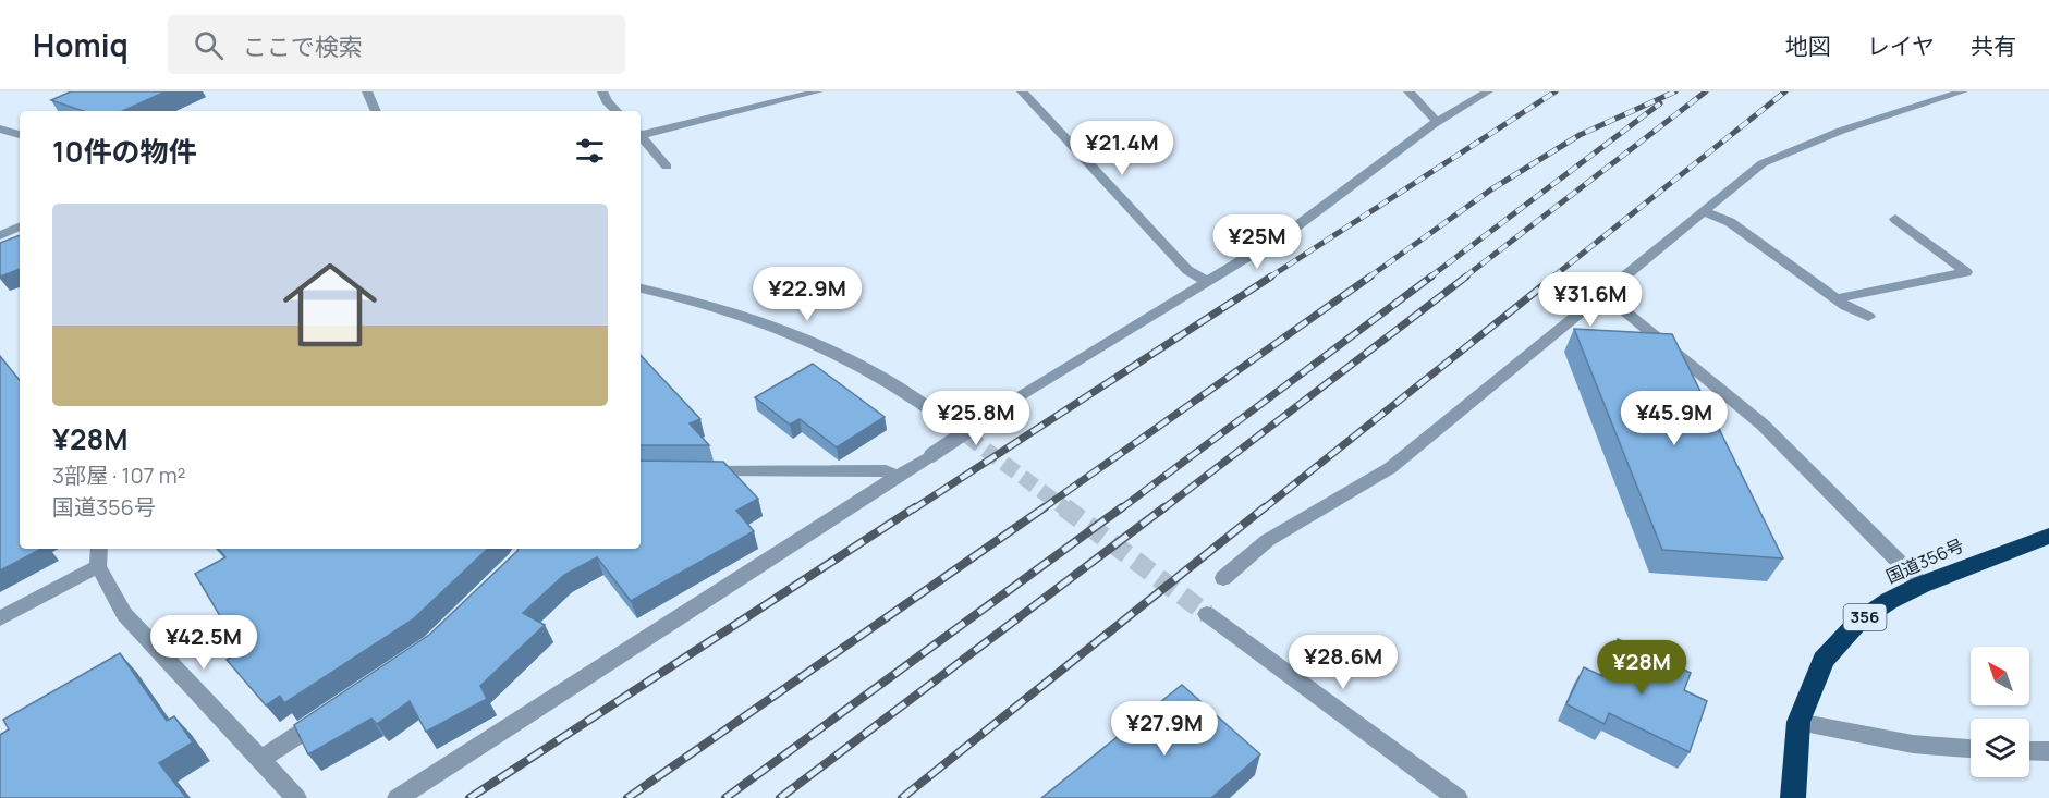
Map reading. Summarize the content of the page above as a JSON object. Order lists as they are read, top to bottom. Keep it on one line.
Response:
{"streets":{"highway":["国道356号","356"]},"north":"top left","page":{"header":"Homiq","search":"ここで検索","nav":["地図","レイヤ","共有"],"heading":"10件の物件","price":["¥21.4M","¥25M","¥22.9M","¥31.6M","¥25.8M","¥45.9M","¥42.5M","¥28.6M","¥28M","¥27.9M"],"list":[{"name":"¥28M","note":"3部屋 · 107 m² · 国道356号"}]}}
